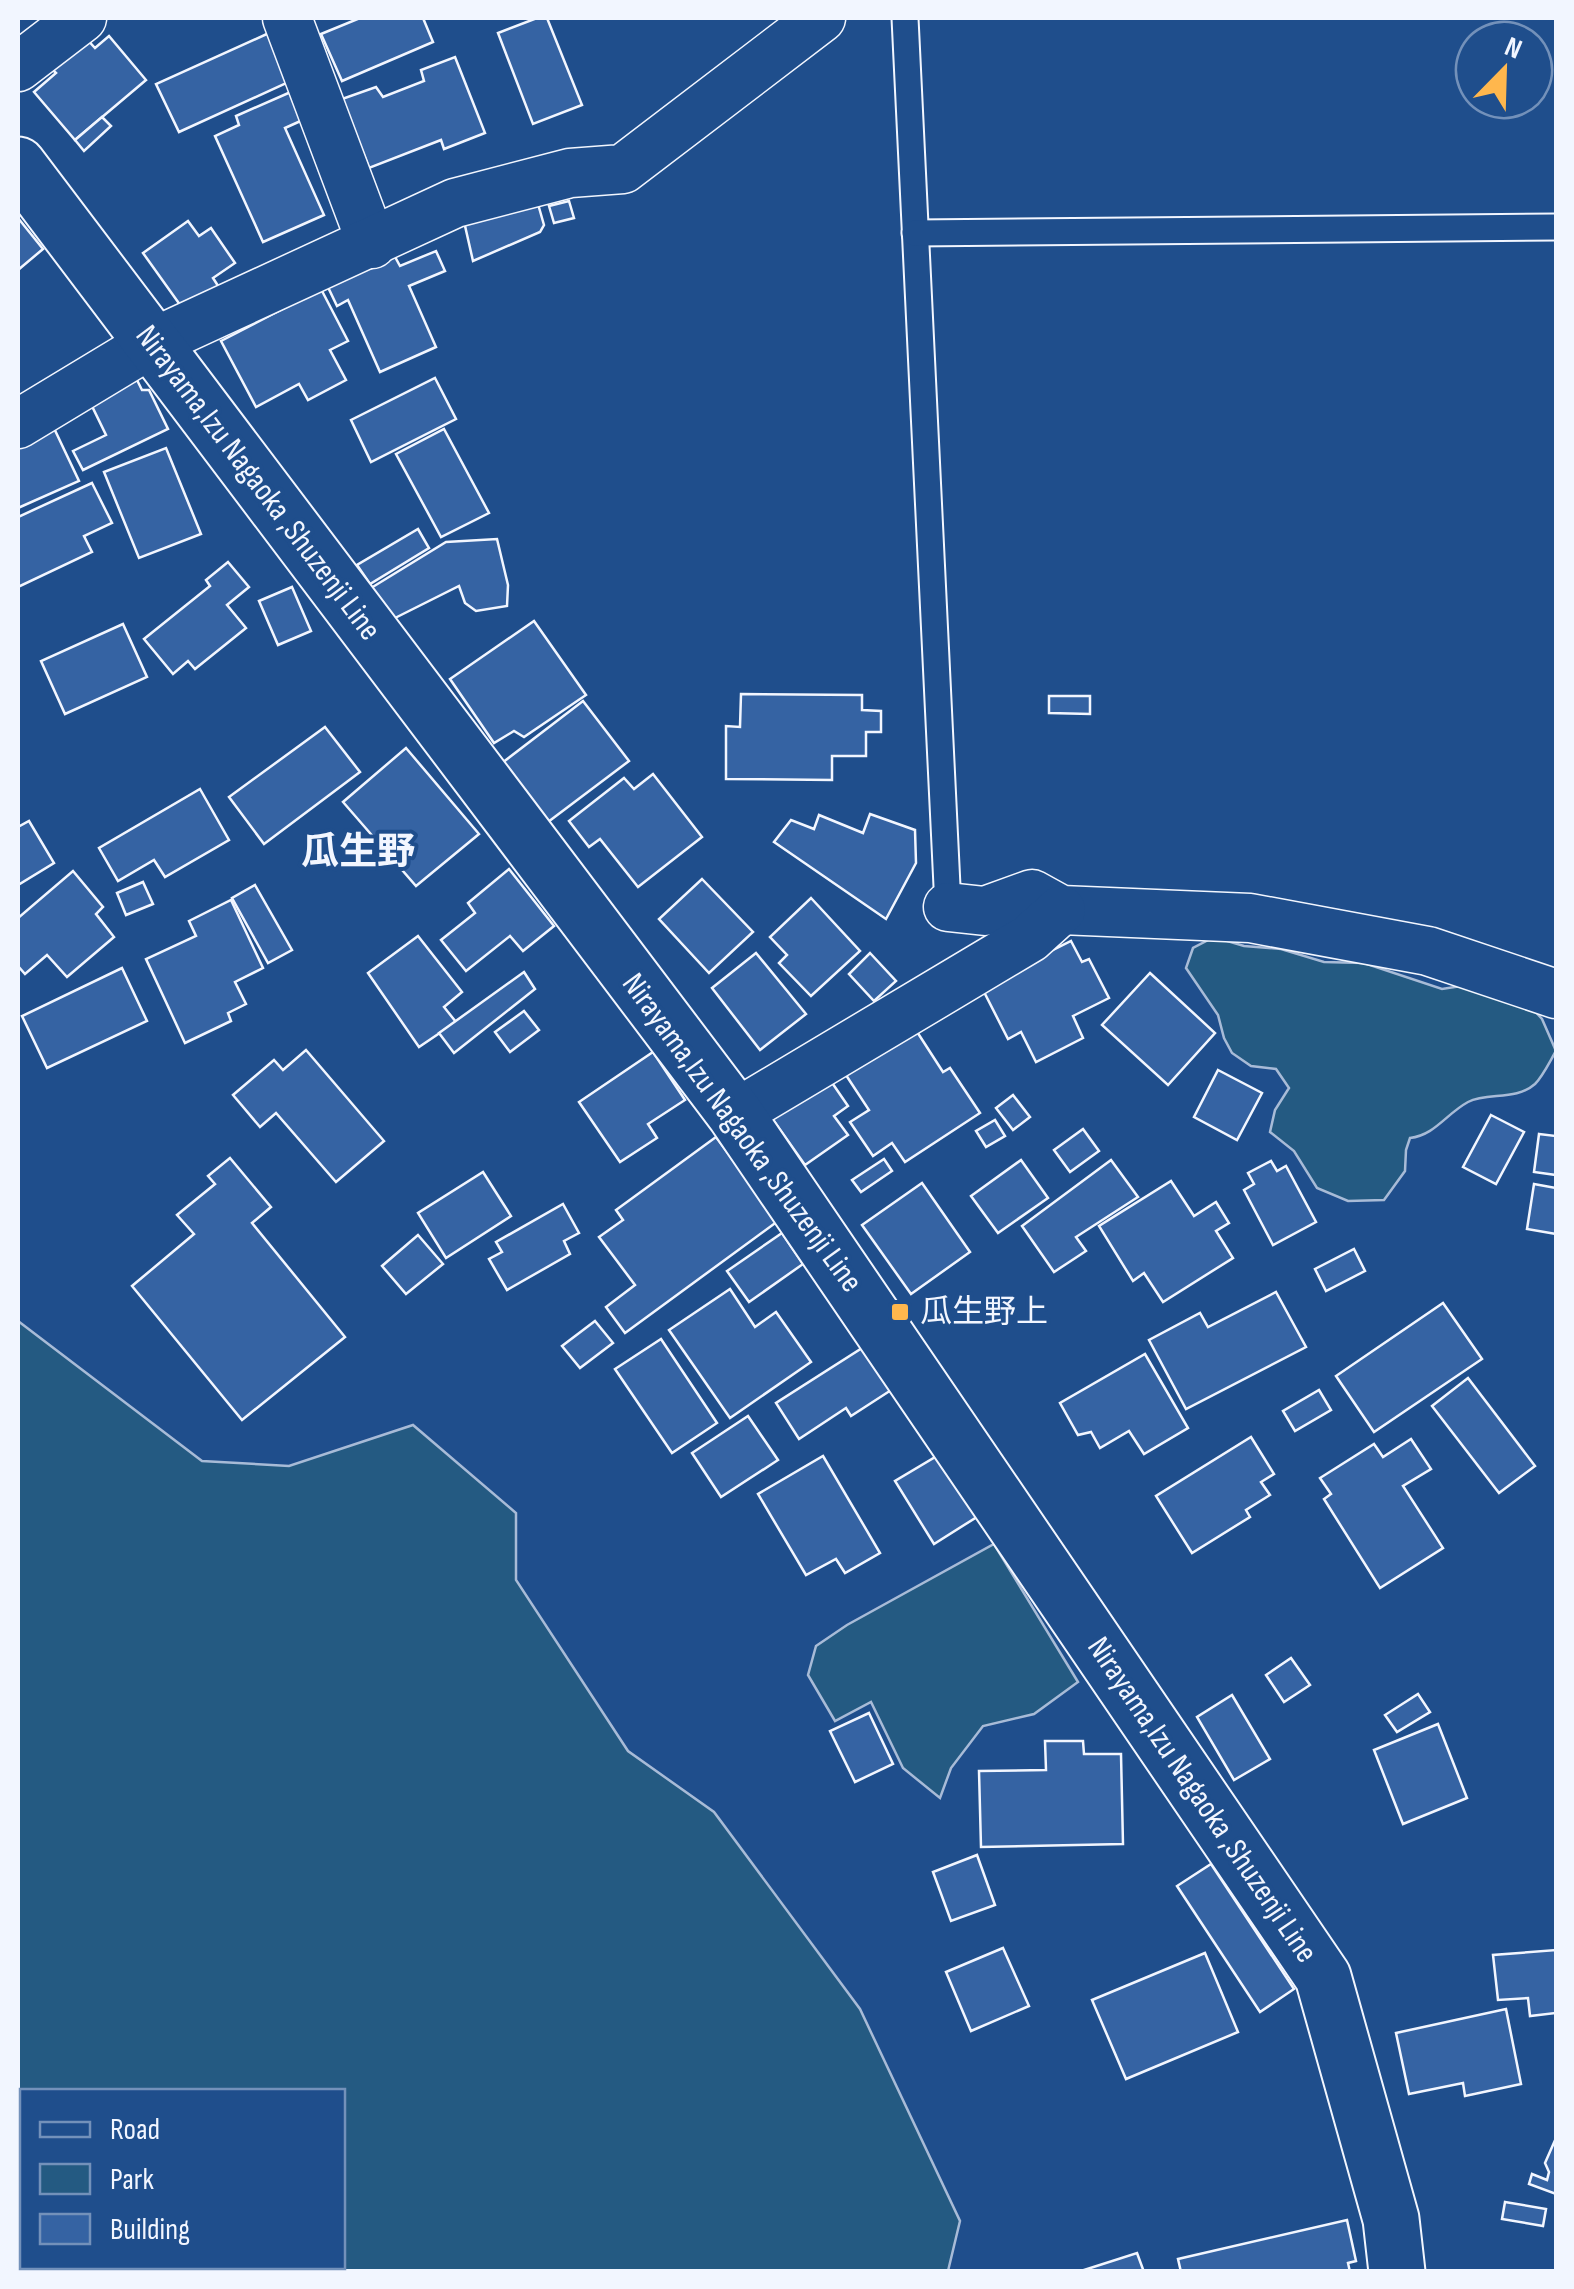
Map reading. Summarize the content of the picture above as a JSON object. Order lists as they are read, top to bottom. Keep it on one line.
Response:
{"streets":{"main road":["Nirayama,Izu Nagaoka ,Shuzenji Line"]},"districts":["瓜生野"],"places":{"transit":["瓜生野上"]},"legend":["Road","Park","Building"],"north":"top right"}
